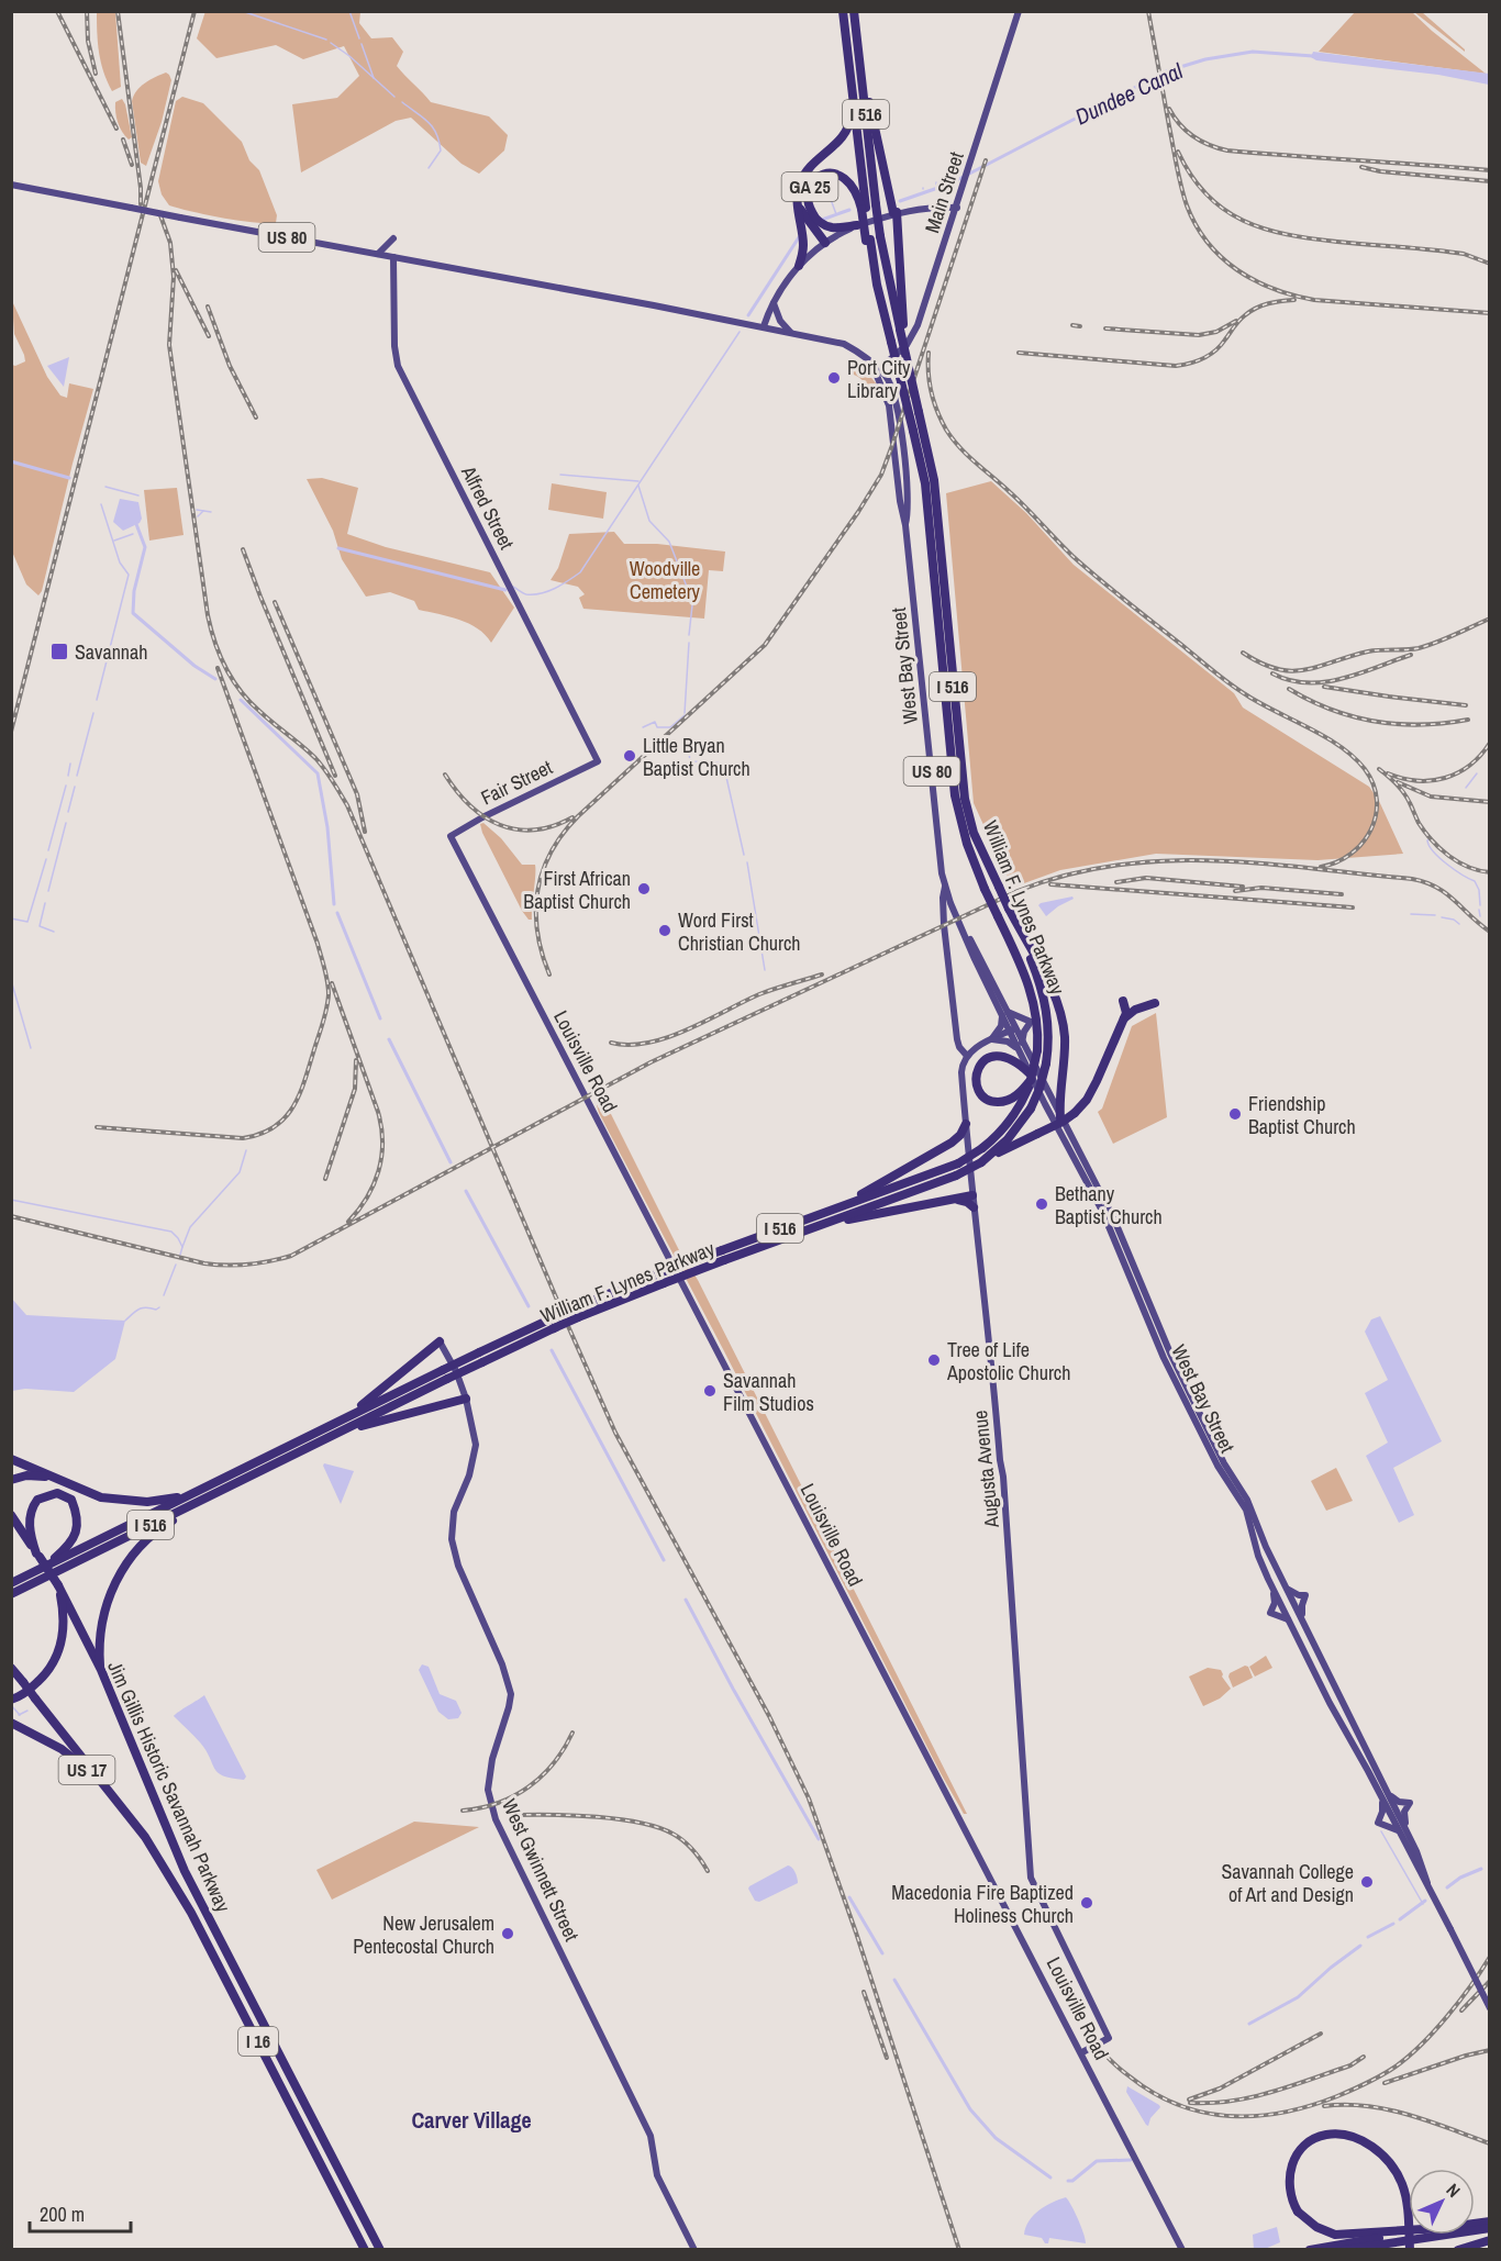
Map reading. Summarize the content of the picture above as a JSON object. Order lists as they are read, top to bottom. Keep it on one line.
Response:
{"streets":{"highway":["I 516","GA 25","William F. Lynes Parkway","US 17","Jim Gillis Historic Savannah Parkway","I 16"],"main road":["Main Street","US 80","Alfred Street","West Bay Street","Fair Street","Louisville Road","Augusta Avenue","West Gwinnett Street"]},"crossings":[["I 516","William F. Lynes Parkway"],["GA 25","Main Street"],["GA 25","William F. Lynes Parkway"],["Main Street","US 80"],["Main Street","West Bay Street"],["US 80","Alfred Street"],["US 80","West Bay Street"],["Alfred Street","Fair Street"],["West Bay Street","William F. Lynes Parkway"],["West Bay Street","Augusta Avenue"],["Fair Street","Louisville Road"],["Louisville Road","Augusta Avenue"],["US 17","Jim Gillis Historic Savannah Parkway"]],"districts":["Carver Village"],"water":["Dundee Canal"],"parks":["Woodville Cemetery"],"places":{"other":["Port City Library","Little Bryan Baptist Church","First African Baptist Church","Word First Christian Church","Friendship Baptist Church","Bethany Baptist Church","Tree of Life Apostolic Church","Savannah Film Studios","Savannah College of Art and Design","Macedonia Fire Baptized Holiness Church","New Jerusalem Pentecostal Church"],"transit":["Savannah"]},"scale_bar":"200 m","north":"top right"}
